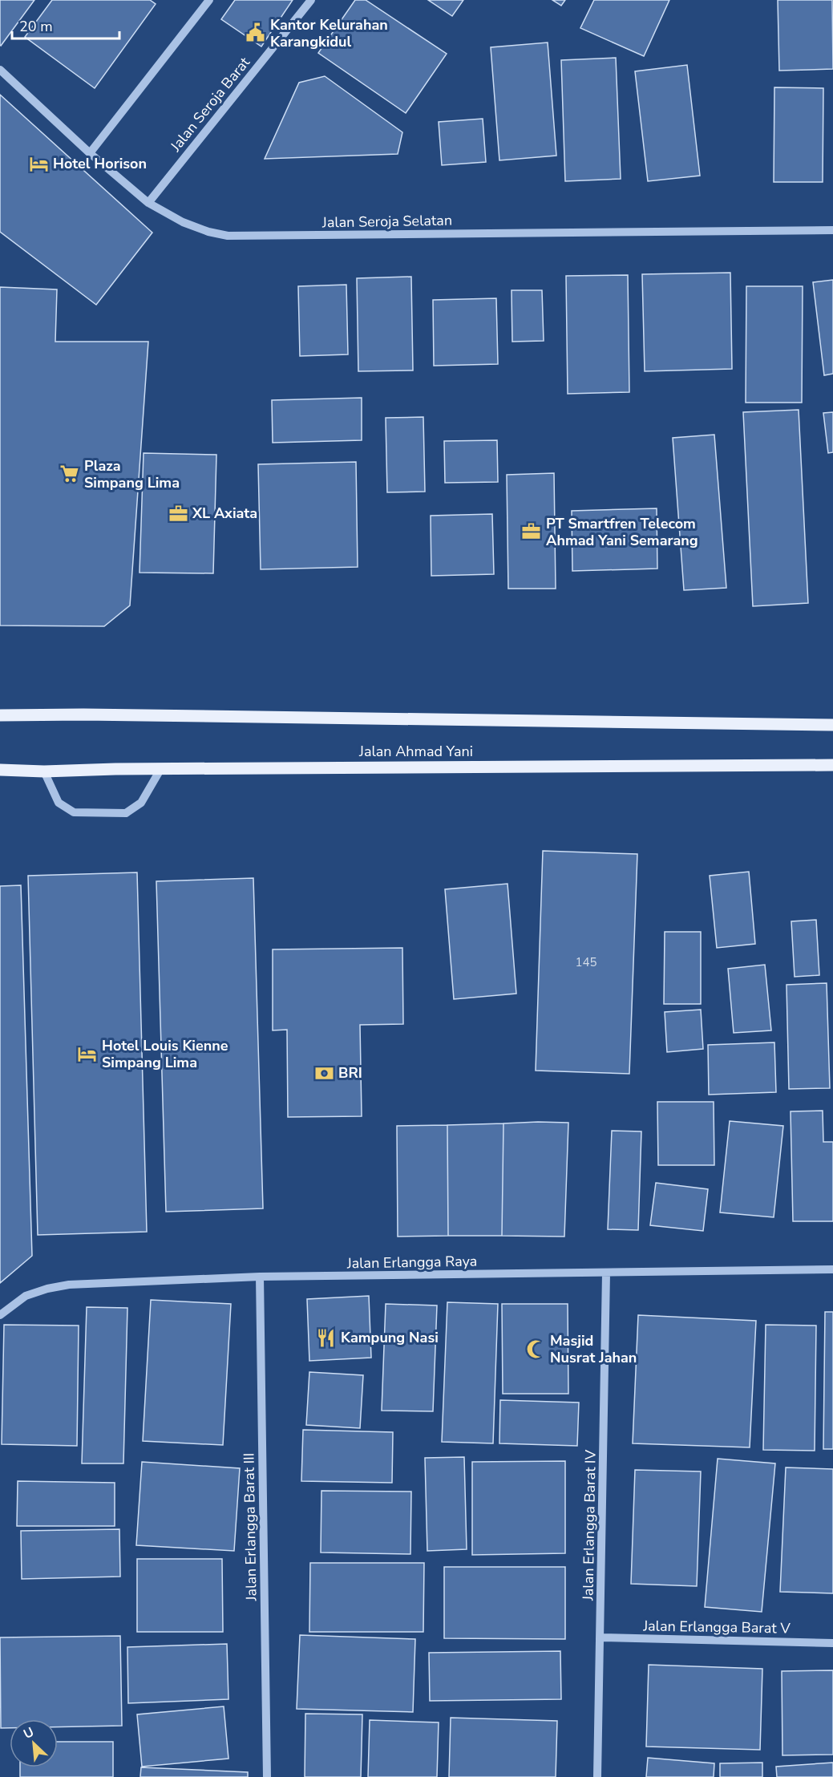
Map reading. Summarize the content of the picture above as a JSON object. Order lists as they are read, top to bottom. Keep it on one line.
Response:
{"streets":{"main road":["Jalan Ahmad Yani"],"street":["Jalan Seroja Barat","Jalan Seroja Selatan","Jalan Erlangga Raya","Jalan Erlangga Barat IV","Jalan Erlangga Barat III","Jalan Erlangga Barat V"]},"crossings":[["Jalan Seroja Barat","Jalan Seroja Selatan"],["Jalan Erlangga Raya","Jalan Erlangga Barat IV"],["Jalan Erlangga Raya","Jalan Erlangga Barat III"],["Jalan Erlangga Barat IV","Jalan Erlangga Barat V"]],"places":{"public building":["Kantor Kelurahan Karangkidul"],"hotel":["Hotel Horison","Hotel Louis Kienne Simpang Lima"],"supermarket":["Plaza Simpang Lima"],"office":["XL Axiata","PT Smartfren Telecom Ahmad Yani Semarang"],"bank":["BRI"],"restaurant":["Kampung Nasi"],"mosque":["Masjid Nusrat Jahan"]},"house_numbers":["145"],"scale_bar":"20 m","north":"top left"}
